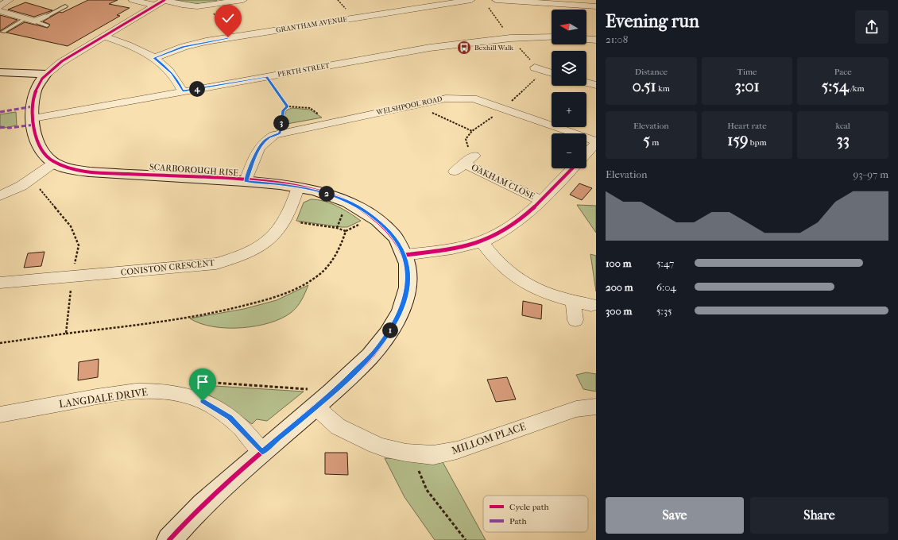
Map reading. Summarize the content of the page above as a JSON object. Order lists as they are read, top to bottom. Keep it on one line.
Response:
{"streets":{"street":["GRANTHAM AVENUE","PERTH STREET","WELSHPOOL ROAD","SCARBOROUGH RISE","OAKHAM CLOSE","CONISTON CRESCENT","LANGDALE DRIVE","MILLOM PLACE"]},"crossings":[["PERTH STREET","SCARBOROUGH RISE"],["WELSHPOOL ROAD","SCARBOROUGH RISE"],["SCARBOROUGH RISE","CONISTON CRESCENT"],["SCARBOROUGH RISE","LANGDALE DRIVE"],["SCARBOROUGH RISE","MILLOM PLACE"]],"places":{"bus stop":["Bexhill Walk"]},"legend":["Cycle path","Path"],"north":"left","page":{"heading":["Evening run","21:08"],"map_buttons":["+","−"],"stats":[["Distance","0.51 km"],["Time","3:01"],["Pace","5:54 /km"],["Elevation","5 m"],["Heart rate","159 bpm"],["kcal","33"]],"pins":["4","3","2","1"],"chart":["Elevation","93–97 m"],"list":[{"name":"100 m","note":"5:47"},{"name":"200 m","note":"6:04"},{"name":"300 m","note":"5:35"}],"buttons":["Save","Share"]}}
